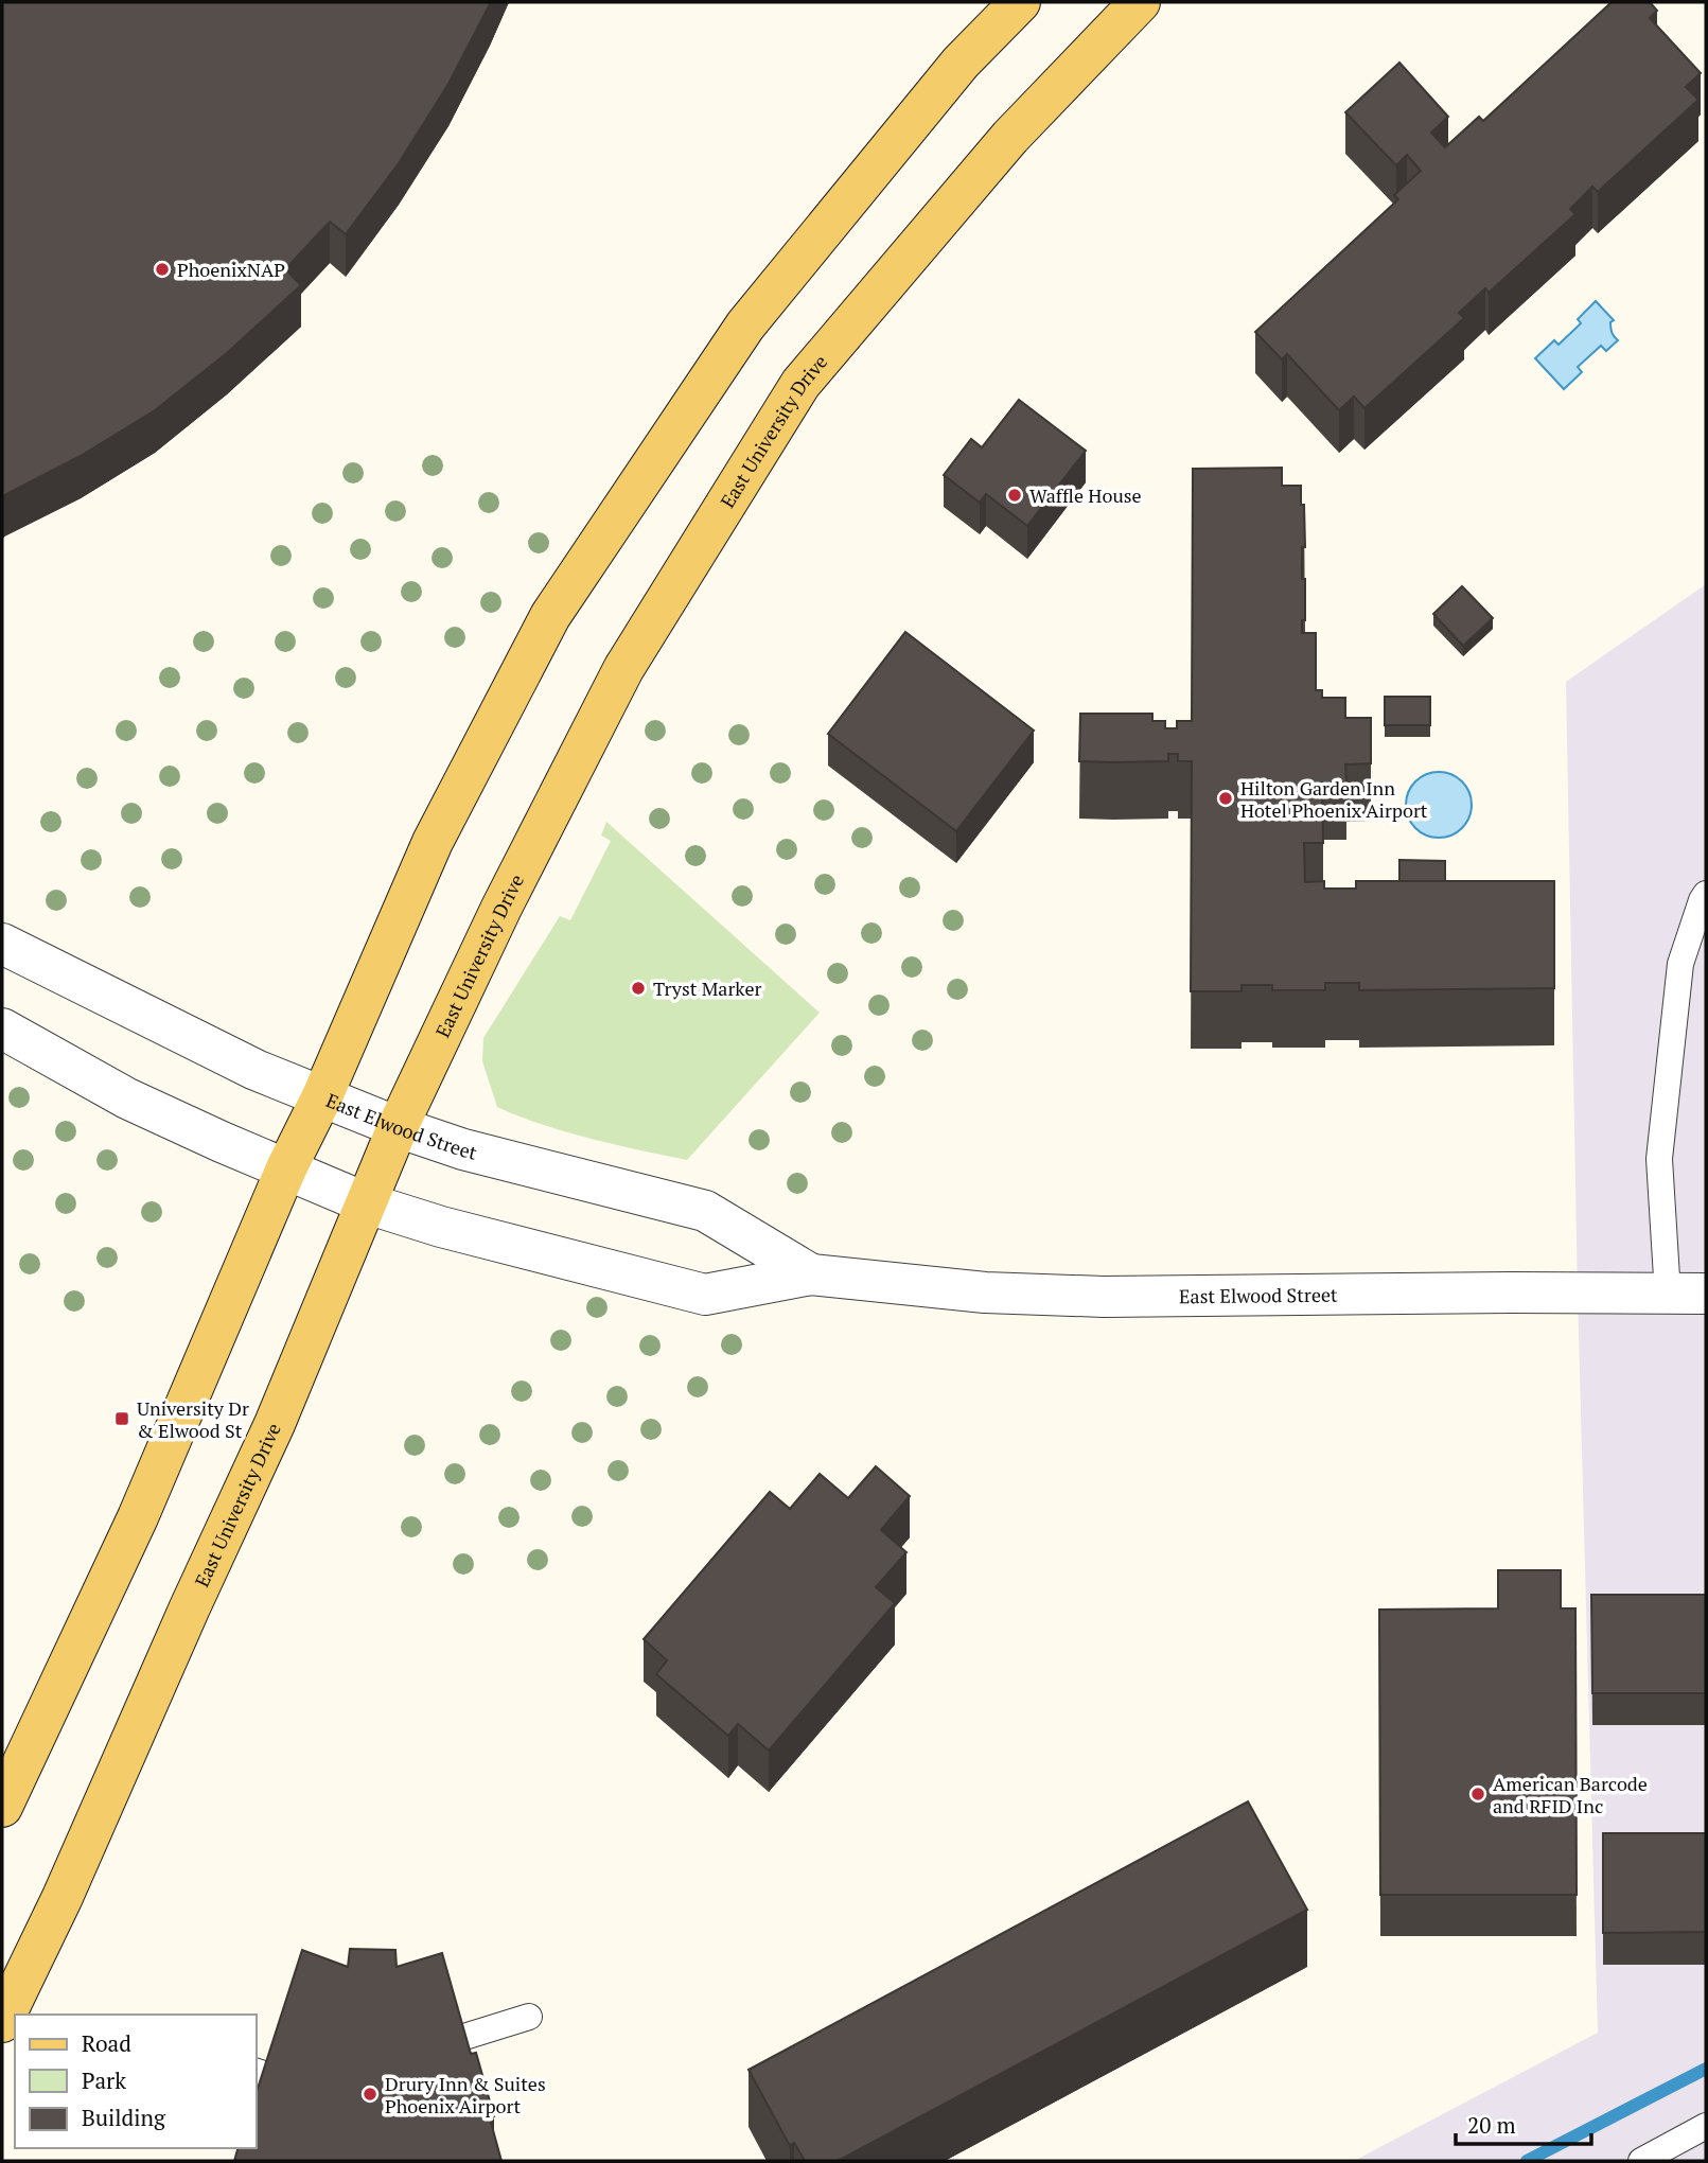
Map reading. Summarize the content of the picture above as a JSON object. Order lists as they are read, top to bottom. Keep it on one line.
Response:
{"streets":{"main road":["East University Drive"],"street":["East Elwood Street"]},"crossings":[["East University Drive","East Elwood Street"]],"places":{"other":["PhoenixNAP","Waffle House","Hilton Garden Inn Hotel Phoenix Airport","Tryst Marker","American Barcode and RFID Inc","Drury Inn & Suites Phoenix Airport"],"transit":["University Dr & Elwood St"]},"legend":["Road","Park","Building"],"scale_bar":"20 m"}
